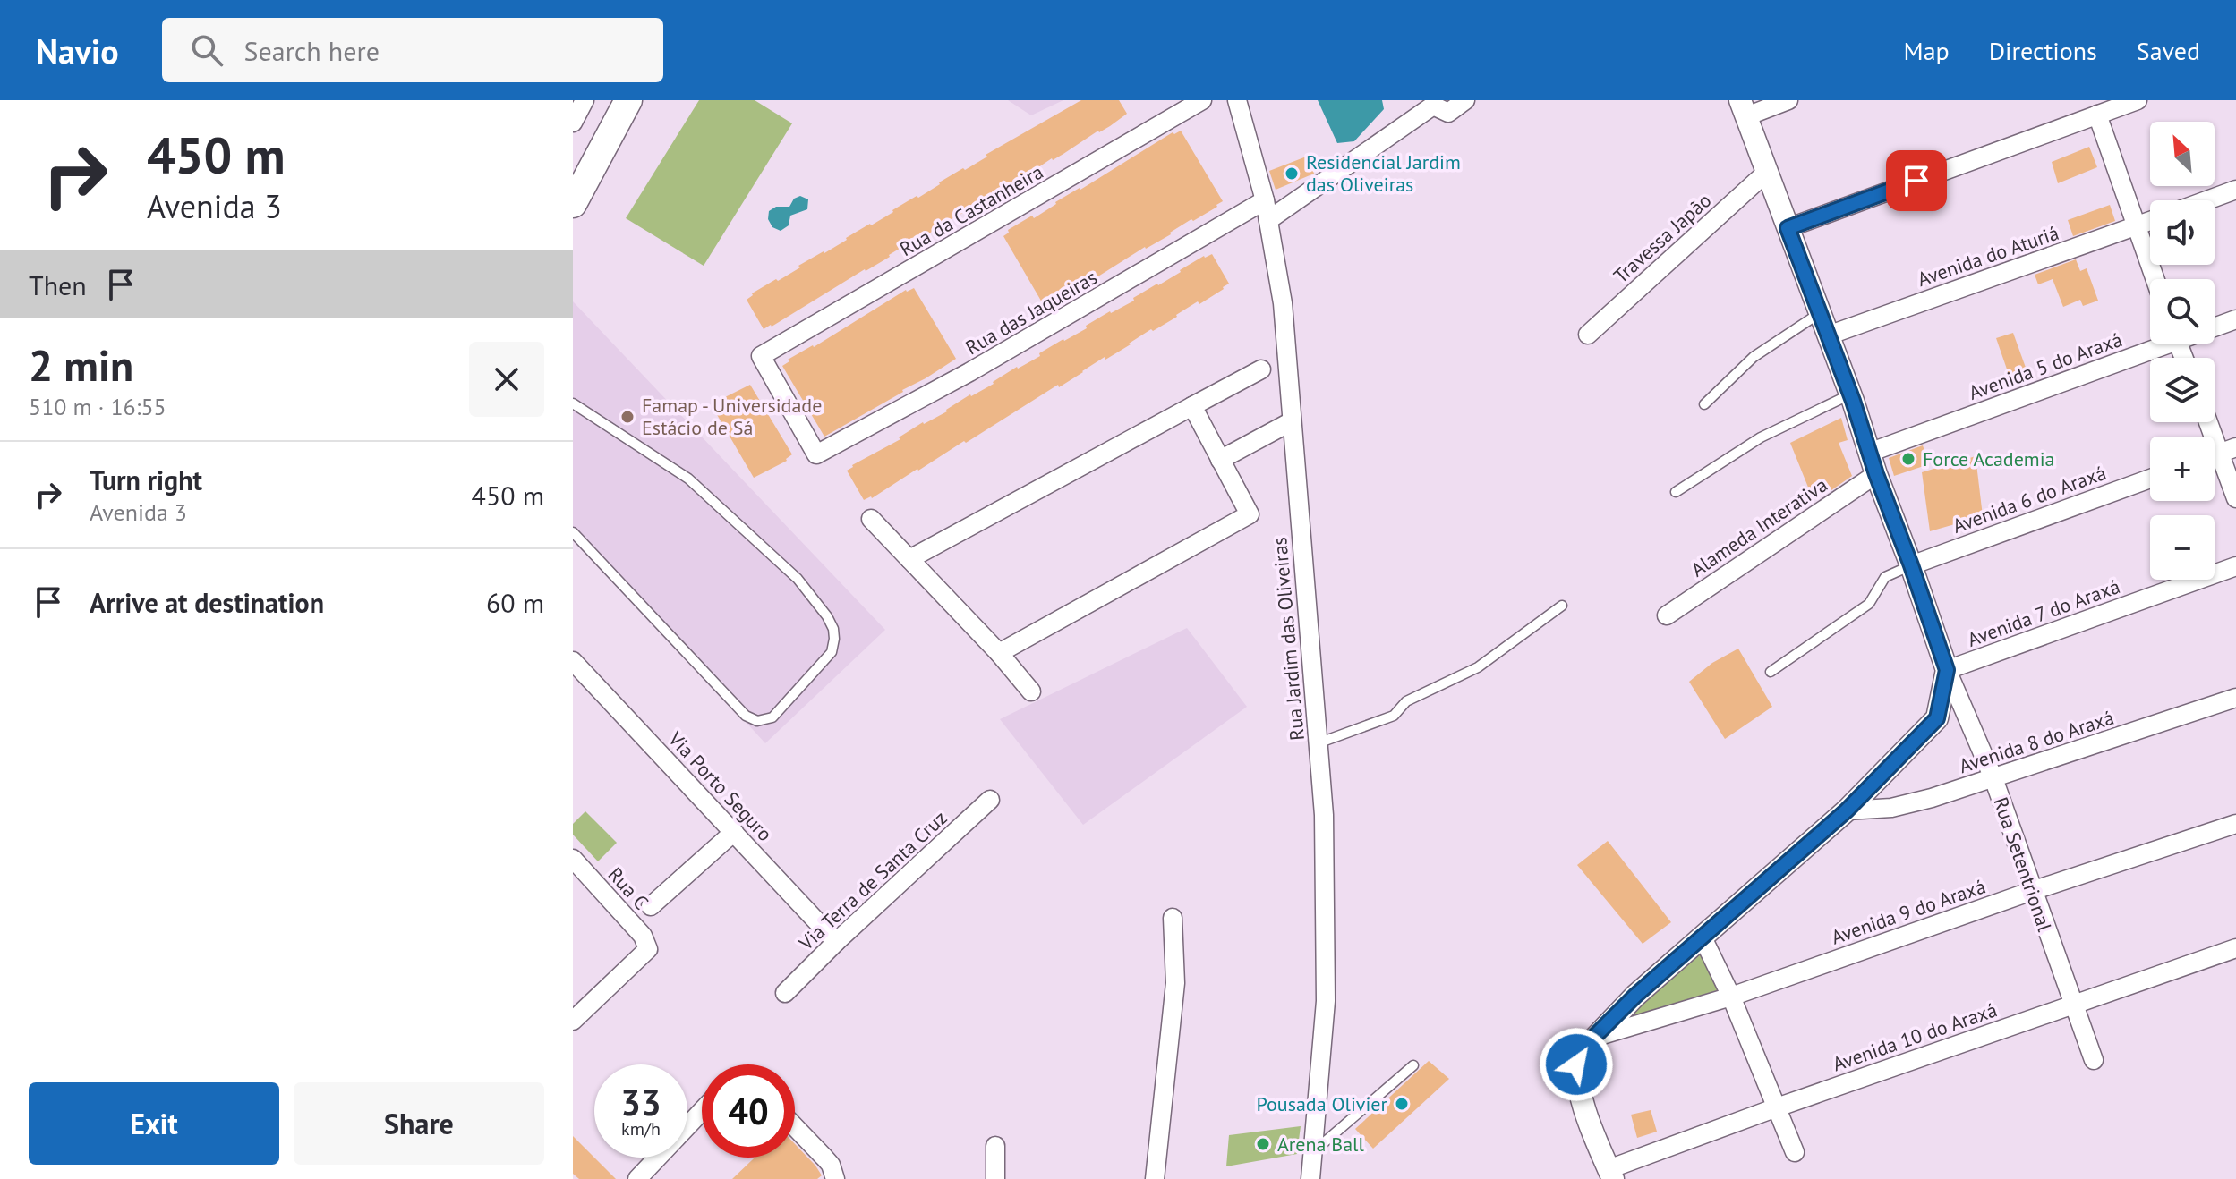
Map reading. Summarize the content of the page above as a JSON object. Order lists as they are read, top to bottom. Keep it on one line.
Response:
{"streets":{"street":["Rua da Castanheira","Travessa Japão","Avenida do Aturiá","Rua das Jaqueiras","Avenida 5 do Araxá","Avenida 6 do Araxá","Alameda Interativa","Avenida 7 do Araxá","Rua Jardim das Oliveiras","Avenida 8 do Araxá","Via Porto Seguro","Rua Setentrional","Via Terra de Santa Cruz","Rua C","Avenida 9 do Araxá","Avenida 10 do Araxá"]},"crossings":[["Rua da Castanheira","Rua das Jaqueiras"],["Travessa Japão","Rua Setentrional"],["Avenida do Aturiá","Rua Setentrional"],["Rua das Jaqueiras","Rua Jardim das Oliveiras"],["Avenida 5 do Araxá","Rua Setentrional"],["Avenida 6 do Araxá","Rua Setentrional"],["Alameda Interativa","Rua Setentrional"],["Avenida 7 do Araxá","Rua Setentrional"],["Avenida 8 do Araxá","Rua Setentrional"],["Via Porto Seguro","Via Terra de Santa Cruz"],["Rua Setentrional","Avenida 9 do Araxá"],["Rua Setentrional","Avenida 10 do Araxá"]],"places":["Residencial Jardim das Oliveiras","Famap - Universidade Estácio de Sá","Force Academia","Pousada Olivier","Arena Ball"],"north":"top left","page":{"header":"Navio","search":"Search here","nav":["Map","Directions","Saved"],"turn":["450 m","Avenida 3"],"map_buttons":["+","−"],"then":"Then","heading":["2 min","510 m · 16:55"],"list":[{"name":"Turn right","note":"Avenida 3","value":"450 m"},{"name":"Arrive at destination","value":"60 m"}],"speed":"33 km/h","limit":"40","buttons":["Exit","Share"]}}
